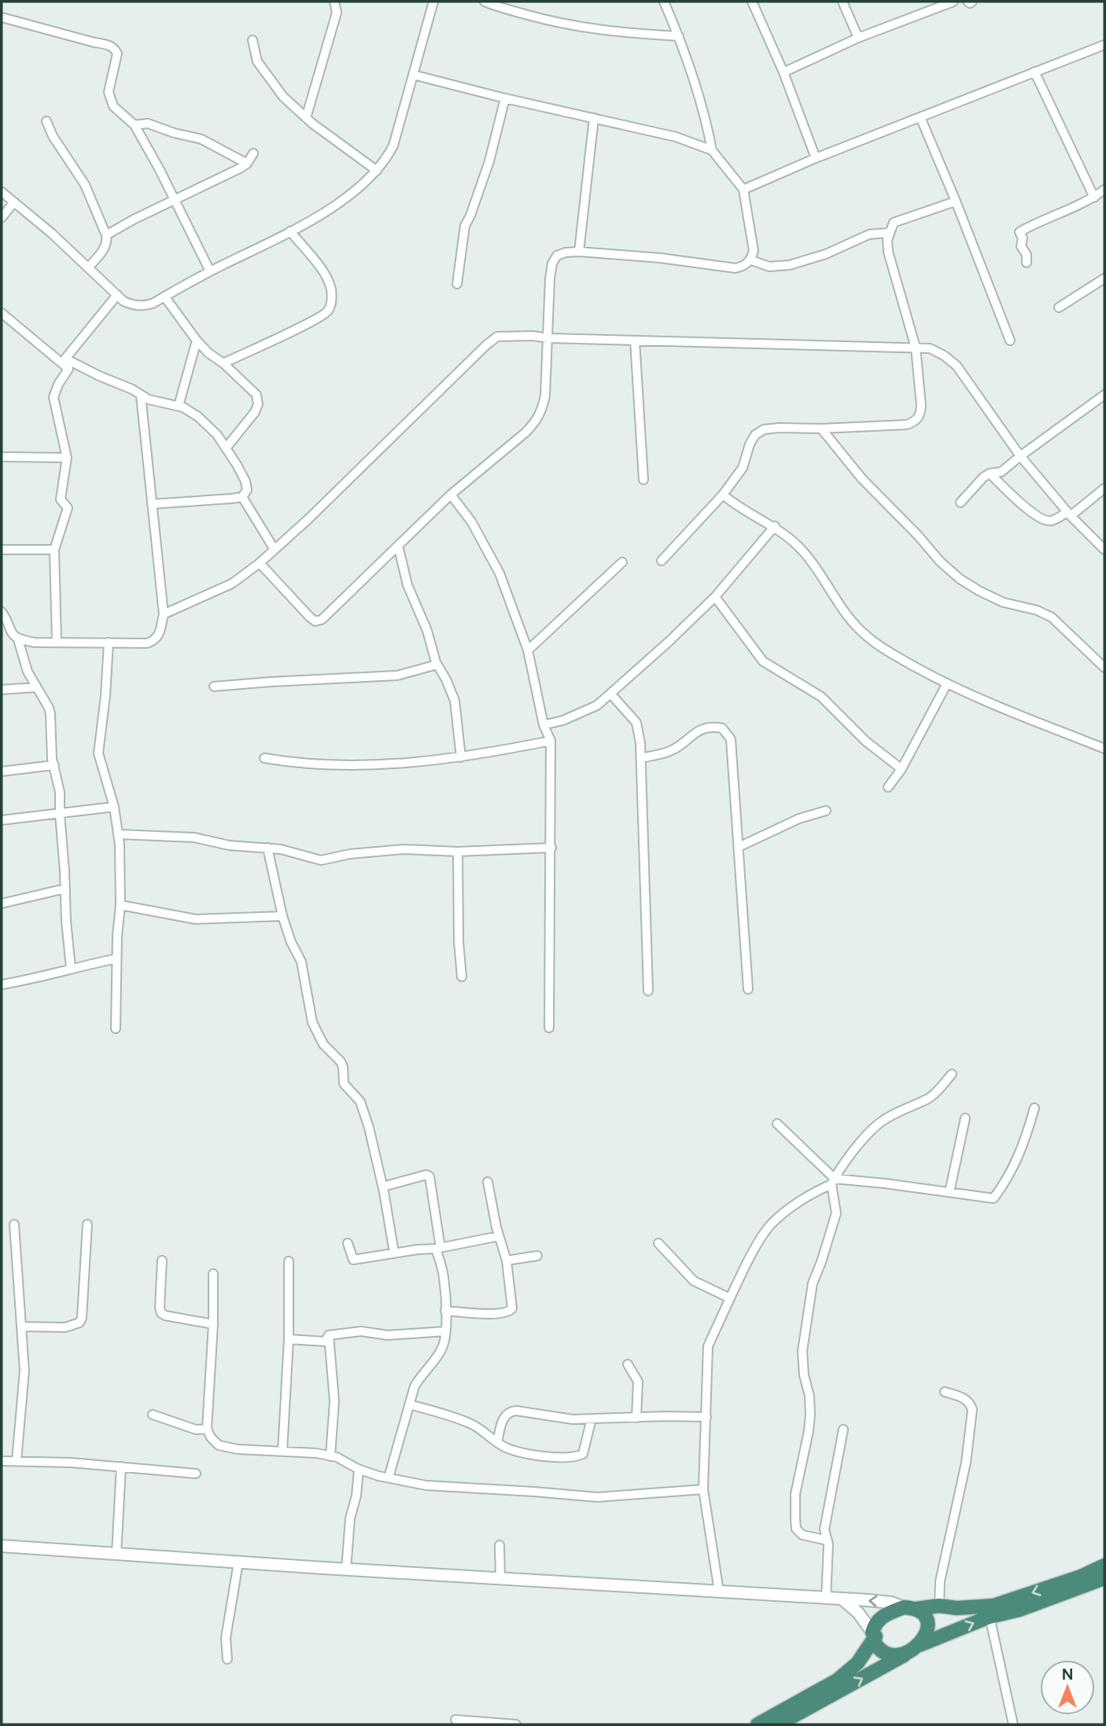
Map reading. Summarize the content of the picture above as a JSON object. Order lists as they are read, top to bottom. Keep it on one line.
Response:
{"north":"top"}
